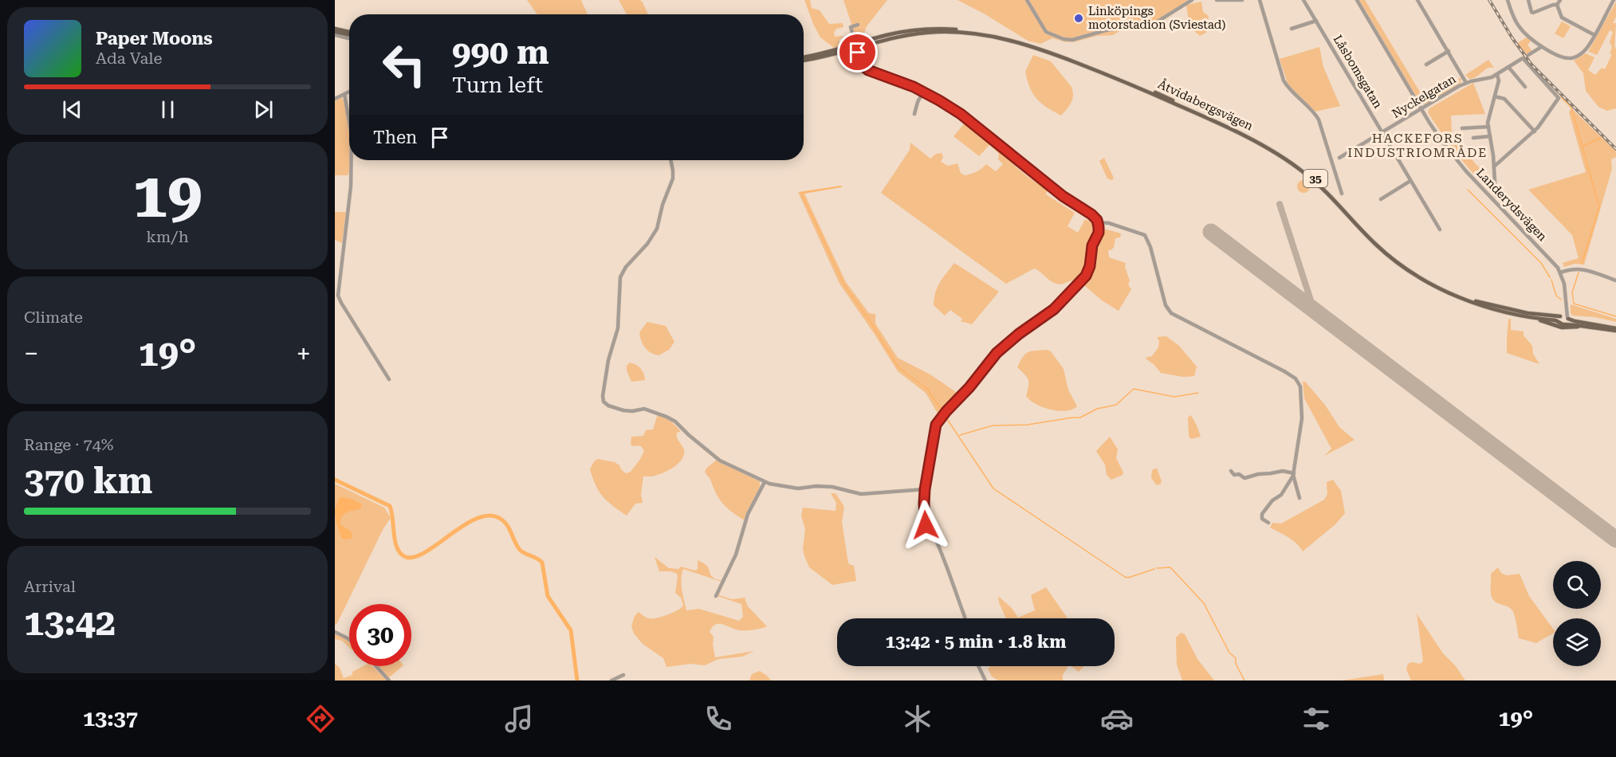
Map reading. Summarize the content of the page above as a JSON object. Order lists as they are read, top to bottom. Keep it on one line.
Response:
{"streets":{"main road":["Åtvidabergsvägen","35"],"street":["Låsbomsgatan","Nyckelgatan","Landerydsvägen"]},"crossings":[["Låsbomsgatan","Nyckelgatan"],["Nyckelgatan","Landerydsvägen"],["Åtvidabergsvägen","35"],["Åtvidabergsvägen","Landerydsvägen"],["35","Landerydsvägen"]],"districts":["HACKEFORS INDUSTRIOMRÅDE"],"places":["Linköpings motorstadion (Sviestad)"],"page":{"turn":["990 m","Turn left"],"song":["Paper Moons","Ada Vale"],"then":"Then","tile":[["19","km/h"],"Climate",["Range · 74%","370 km"],["Arrival","13:42"]],"heat":["−","19°","+"],"limit":"30","trip":"13:42 · 5 min · 1.8 km","tabs":["13:37","19°"]}}
